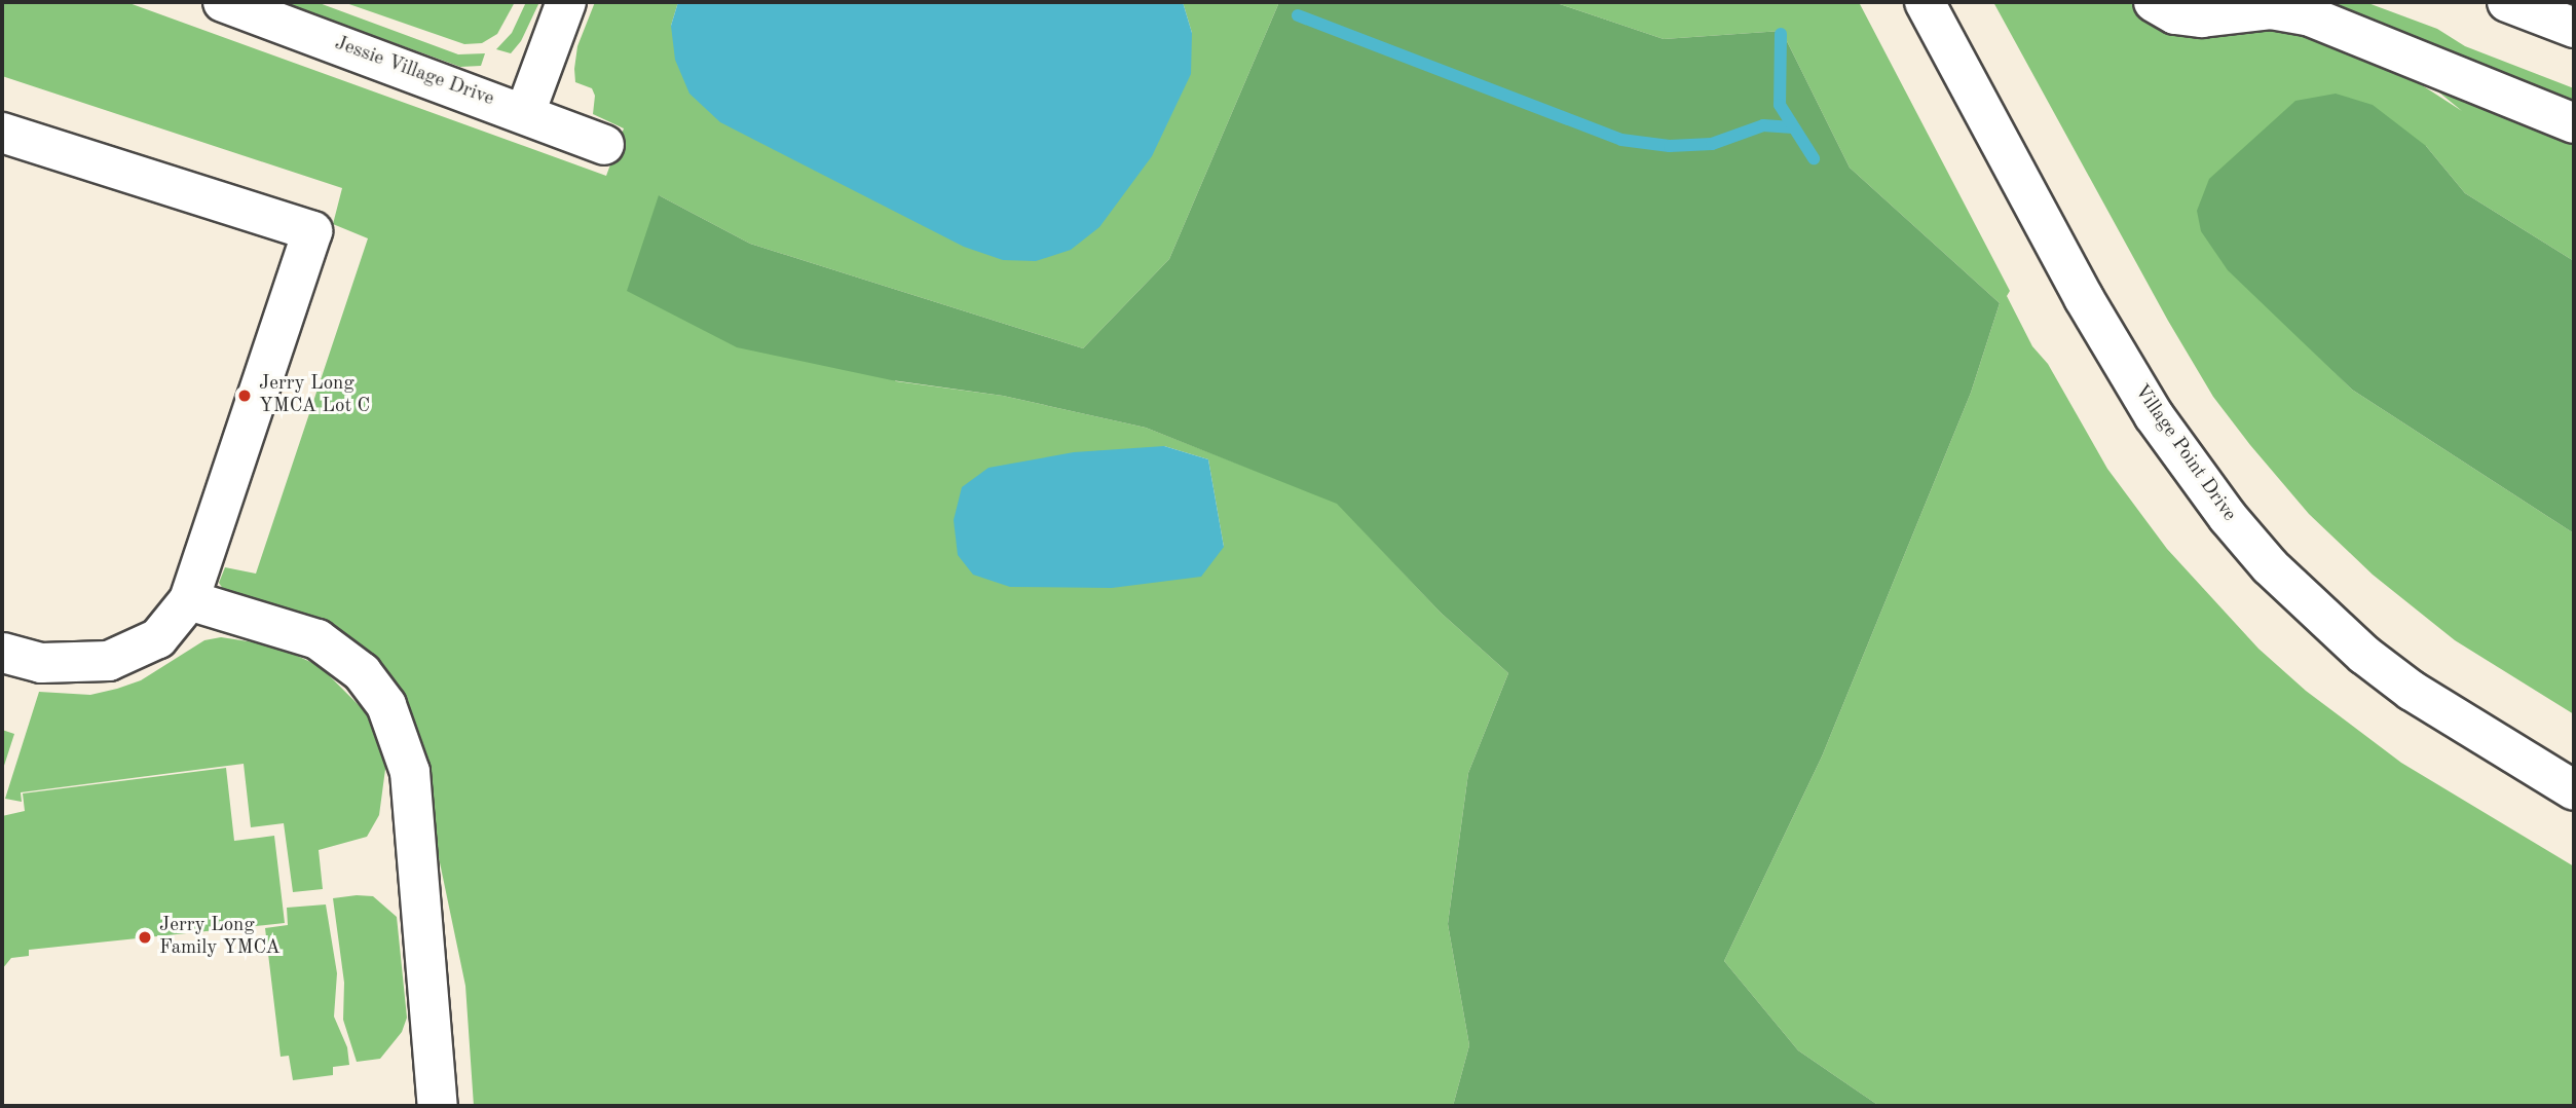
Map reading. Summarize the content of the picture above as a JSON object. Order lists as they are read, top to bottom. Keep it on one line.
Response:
{"streets":{"street":["Jessie Village Drive","Village Point Drive"]},"places":["Jerry Long YMCA Lot C","Jerry Long Family YMCA"]}
